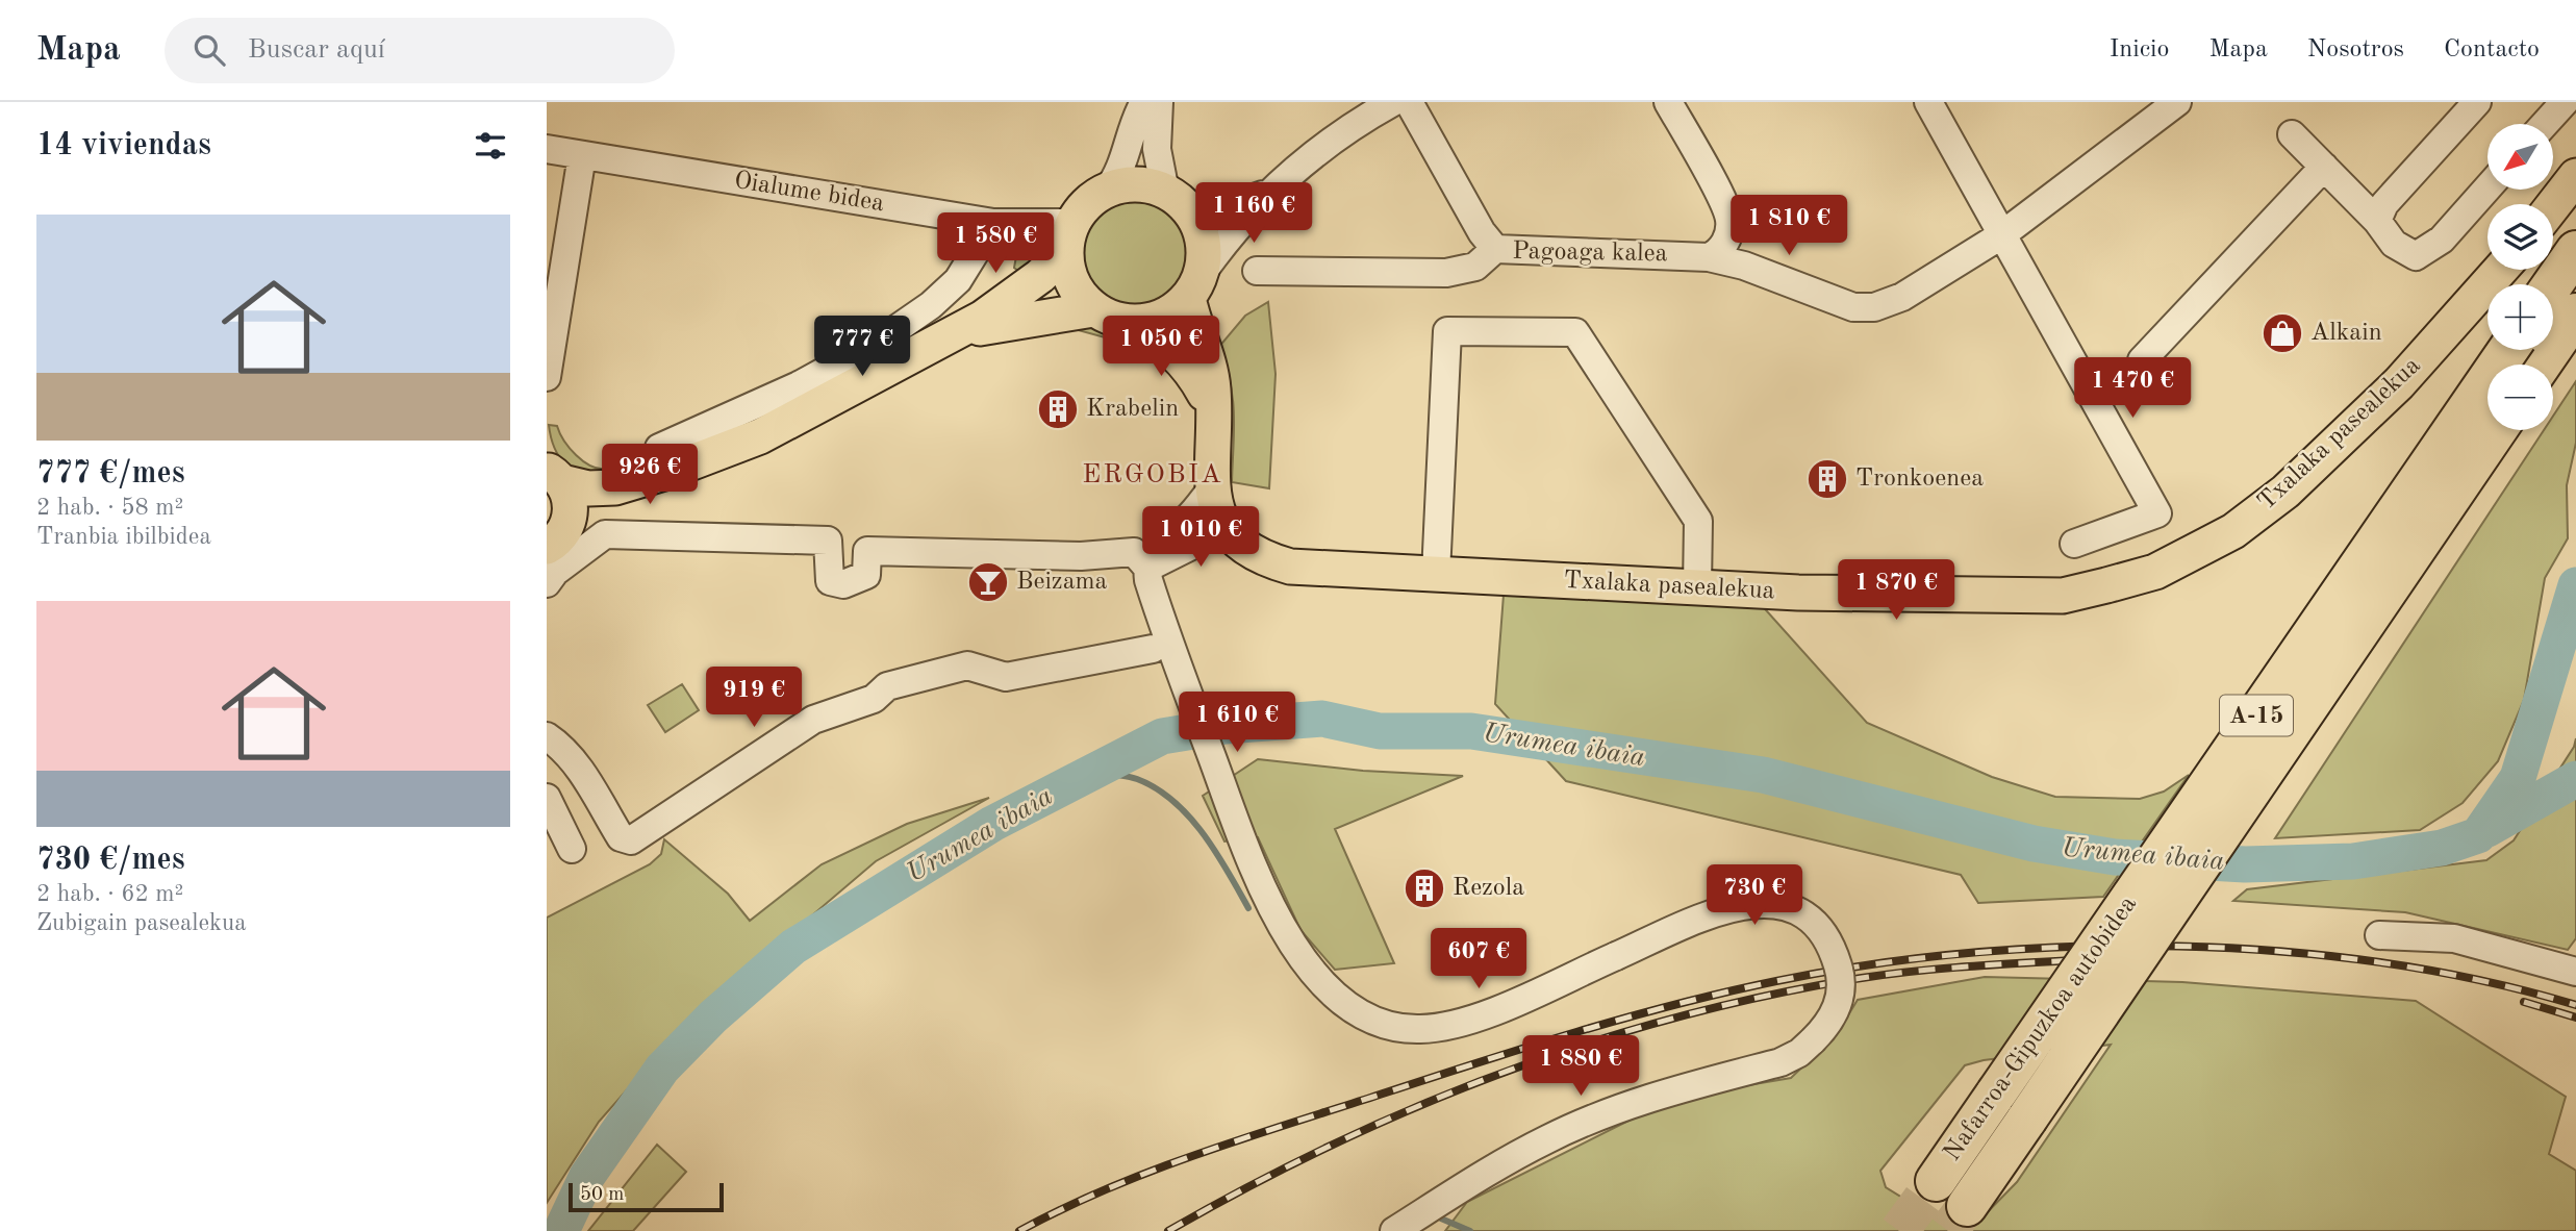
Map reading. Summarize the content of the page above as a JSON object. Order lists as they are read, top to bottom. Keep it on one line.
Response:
{"streets":{"highway":["A-15","Nafarroa-Gipuzkoa autobidea"],"main road":["Txalaka pasealekua"],"street":["Oialume bidea","Pagoaga kalea"]},"crossings":[["Oialume bidea","Txalaka pasealekua"]],"districts":["ERGOBIA"],"water":["Urumea ibaia"],"places":{"shop":["Alkain"],"building":["Krabelin","Tronkoenea","Rezola"],"bar":["Beizama"]},"scale_bar":"50 m","north":"bottom left","page":{"header":"Mapa","search":"Buscar aquí","nav":["Inicio","Mapa","Nosotros","Contacto"],"heading":"14 viviendas","map_buttons":["+","−"],"price":["1 160 €","1 810 €","1 580 €","777 €","1 050 €","1 470 €","926 €","1 010 €","1 870 €","919 €","1 610 €","730 €","607 €","1 880 €"],"list":[{"name":"777 €/mes","note":"2 hab. · 58 m² · Tranbia ibilbidea"},{"name":"730 €/mes","note":"2 hab. · 62 m² · Zubigain pasealekua"}],"scale":"50 m"}}
